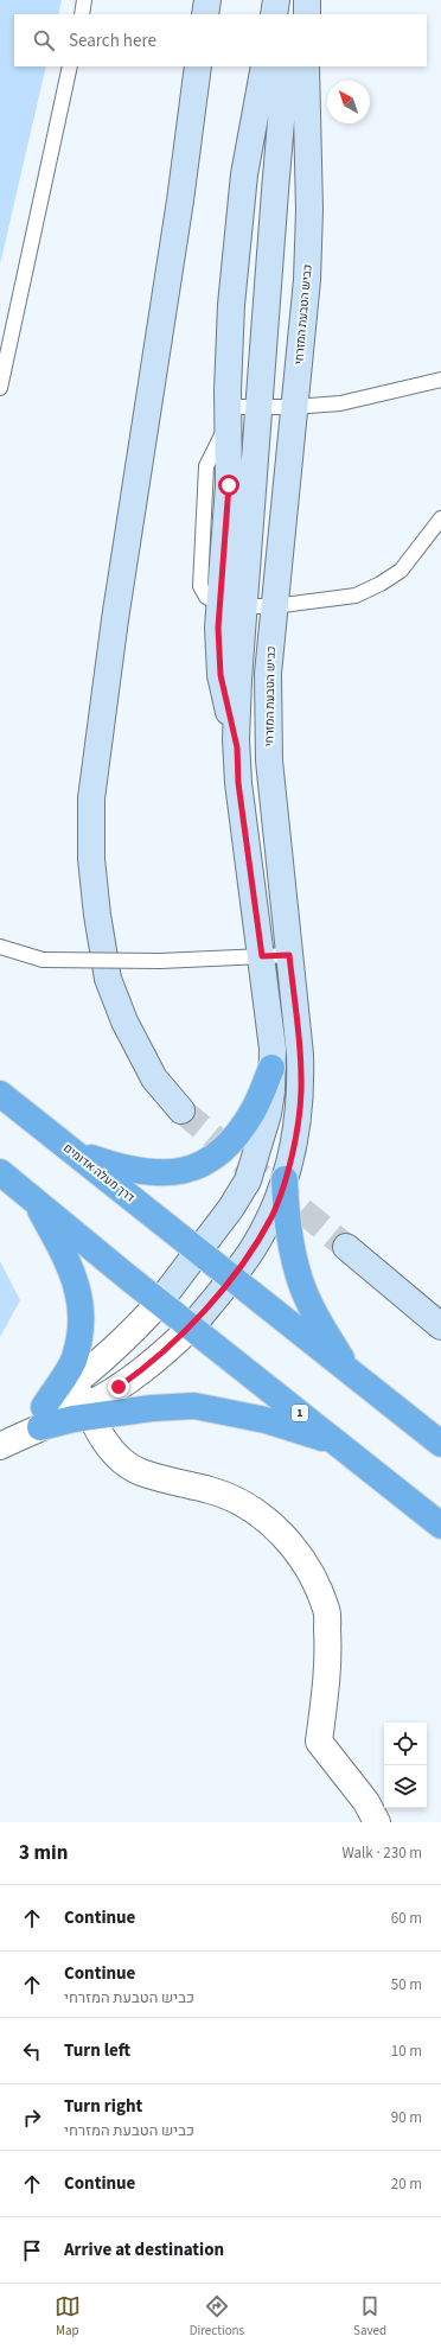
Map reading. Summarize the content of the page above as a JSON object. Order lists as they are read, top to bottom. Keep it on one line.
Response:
{"streets":{"highway":["דרך מעלה אדומים","1"],"main road":["כביש הטבעת המזרחי"]},"crossings":[["כביש הטבעת המזרחי","דרך מעלה אדומים"],["כביש הטבעת המזרחי","1"]],"north":"top left","page":{"search":"Search here","heading":["3 min","Walk · 230 m"],"list":[["Continue","60 m"],["Continue","כביש הטבעת המזרחי","50 m"],["Turn left","10 m"],["Turn right","כביש הטבעת המזרחי","90 m"],["Continue","20 m"],"Arrive at destination"],"nav":["Map","Directions","Saved"]}}
